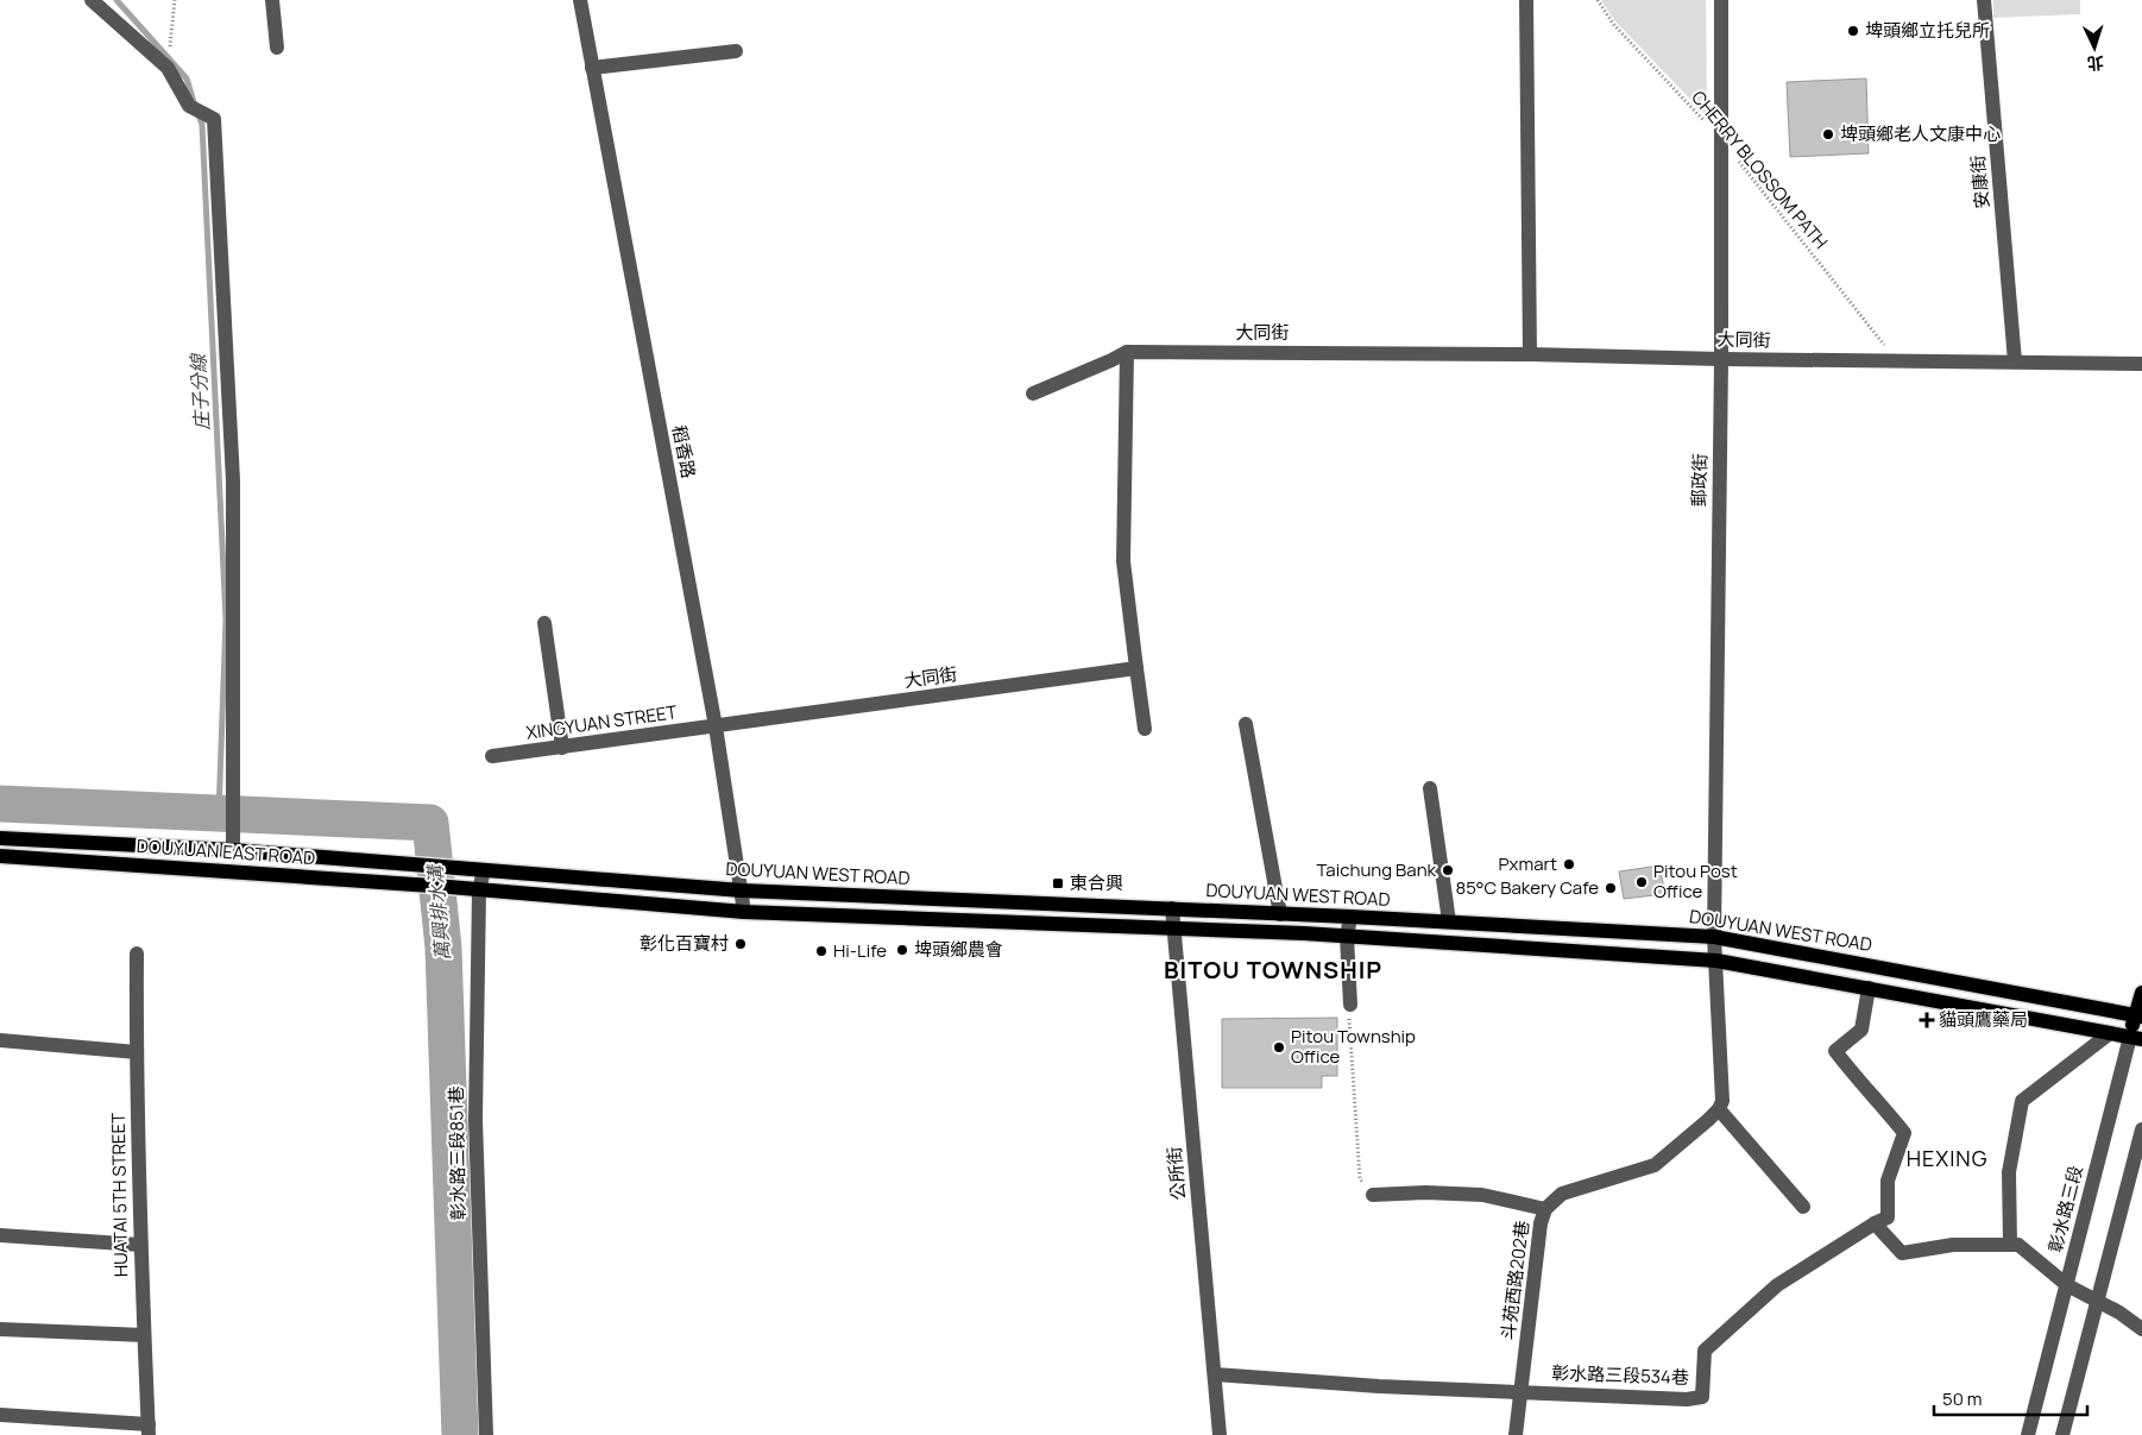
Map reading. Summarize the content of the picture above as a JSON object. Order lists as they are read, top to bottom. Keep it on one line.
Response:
{"streets":{"main road":["DOUYUAN EAST ROAD","DOUYUAN WEST ROAD","彰水路三段"],"street":["安康街","大同街","稻香路","郵政街","XINGYUAN STREET","彰水路三段851巷","公所街","HUATAI 5TH STREET","斗苑西路202巷","彰水路三段534巷"],"path":["CHERRY BLOSSOM PATH"]},"crossings":[["CHERRY BLOSSOM PATH","大同街"],["CHERRY BLOSSOM PATH","郵政街"],["安康街","大同街"],["大同街","稻香路"],["大同街","郵政街"],["大同街","XINGYUAN STREET"],["稻香路","XINGYUAN STREET"],["稻香路","DOUYUAN WEST ROAD"],["郵政街","DOUYUAN WEST ROAD"],["DOUYUAN EAST ROAD","DOUYUAN WEST ROAD"],["DOUYUAN EAST ROAD","彰水路三段851巷"],["DOUYUAN WEST ROAD","彰水路三段851巷"],["DOUYUAN WEST ROAD","公所街"],["DOUYUAN WEST ROAD","彰水路三段"],["斗苑西路202巷","彰水路三段534巷"]],"districts":["BITOU TOWNSHIP","HEXING"],"water":["庄子分線","萬興排水溝"],"places":{"other":["埤頭鄉立托兒所","埤頭鄉老人文康中心","Pxmart","Taichung Bank","Pitou Post Office","85°C Bakery Cafe","彰化百寶村","埤頭鄉農會","Hi-Life","Pitou Township Office"],"transit":["東合興"],"health":["貓頭鷹藥局"]},"scale_bar":"50 m","north":"bottom"}
